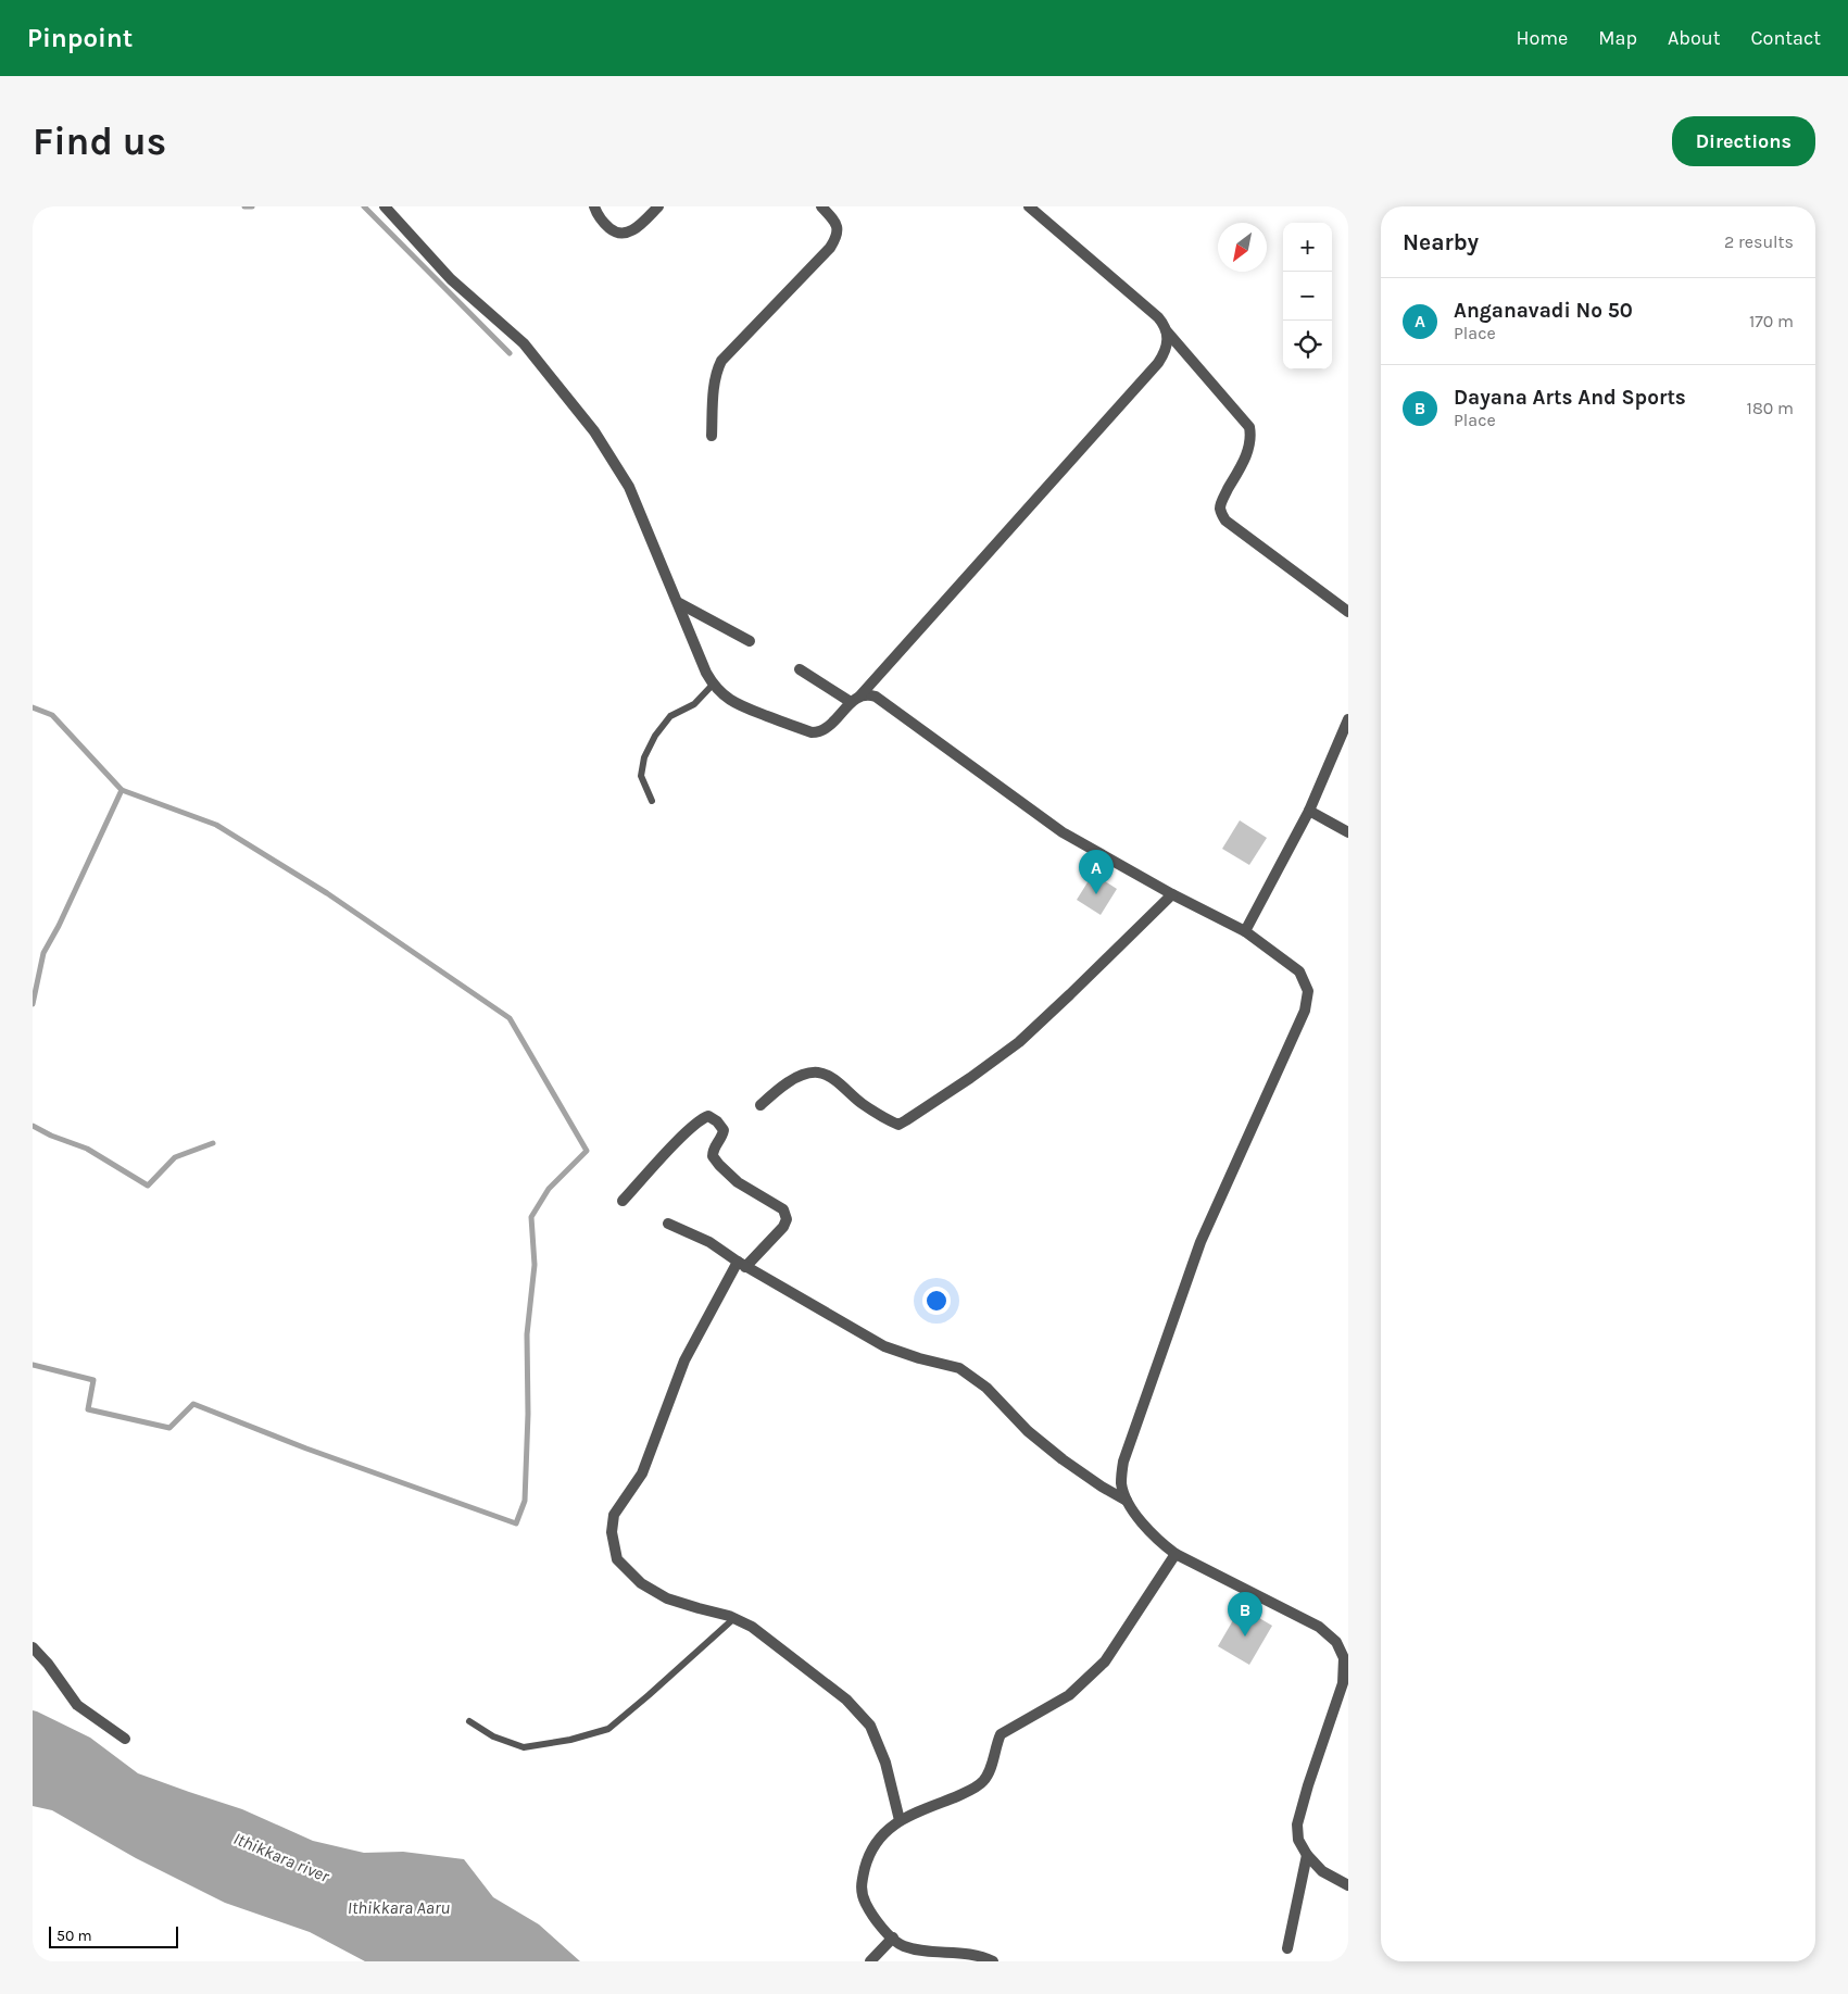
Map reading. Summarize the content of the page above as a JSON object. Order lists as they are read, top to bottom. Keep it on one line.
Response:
{"water":["Ithikkara river","Ithikkara Aaru"],"scale_bar":"50 m","north":"bottom left","page":{"header":"Pinpoint","nav":["Home","Map","About","Contact"],"buttons":"Directions","title":"Find us","heading":["Nearby","2 results"],"map_buttons":["+","−"],"list":[{"mark":"A","name":"Anganavadi No 50","note":"Place","value":"170 m"},{"mark":"B","name":"Dayana Arts And Sports","note":"Place","value":"180 m"}],"pins":["A","B"],"scale":"50 m"}}
